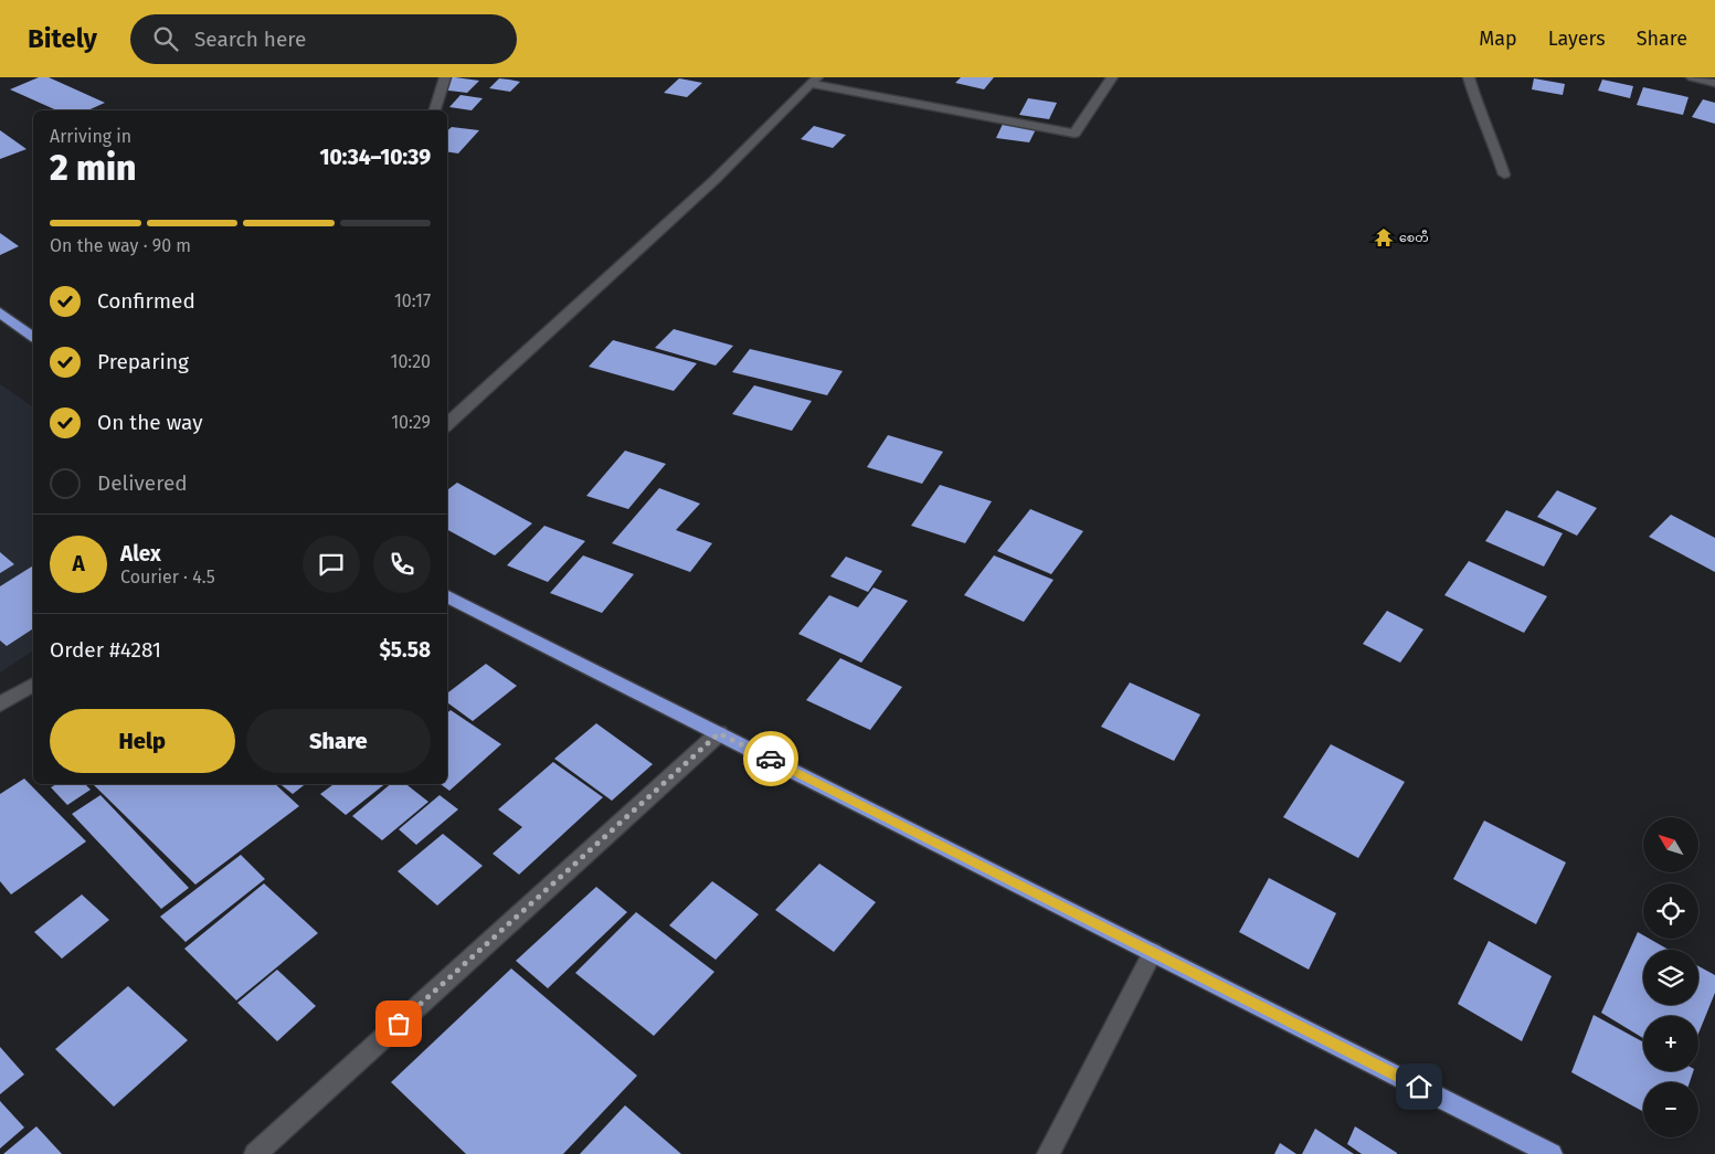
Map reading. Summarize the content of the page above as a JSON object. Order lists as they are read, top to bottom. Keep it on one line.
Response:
{"places":{"temple":["စေတီ"]},"north":"top left","page":{"header":"Bitely","search":"Search here","nav":["Map","Layers","Share"],"heading":["2 min","Arriving in","10:34–10:39"],"panel":["Alex","Courier · 4.5","Order #4281","$5.58"],"bar":"On the way · 90 m","list":[["Confirmed","10:17"],["Preparing","10:20"],["On the way","10:29"],"Delivered"],"round":"A","buttons":["Help","Share"],"map_buttons":["+","−"]}}
